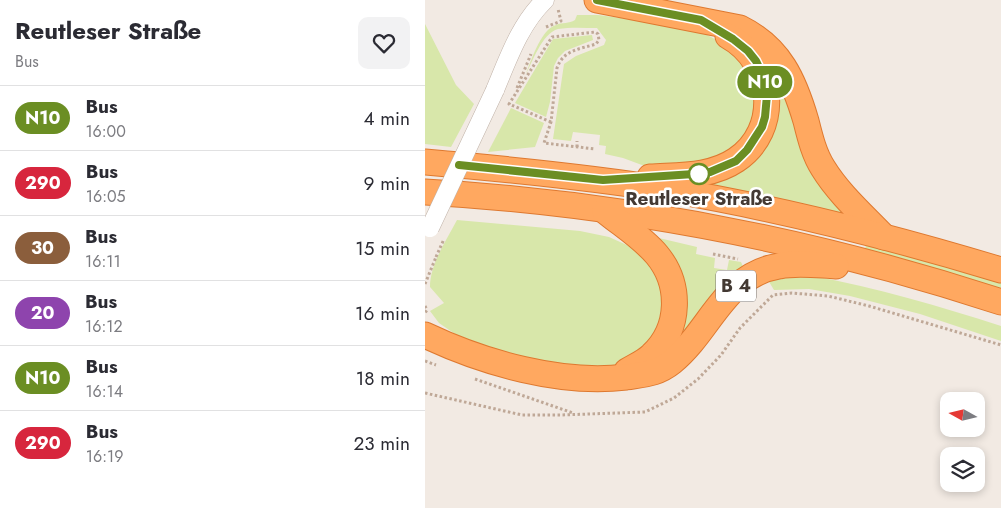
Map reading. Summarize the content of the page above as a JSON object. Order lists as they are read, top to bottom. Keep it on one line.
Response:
{"streets":{"highway":["B 4"]},"places":["Reutleser Straße"],"lines":["bus line N10"],"north":"left","page":{"heading":["Reutleser Straße","Bus"],"on_map":"N10","list":[{"mark":"N10","name":"Bus","note":"16:00","value":"4 min"},{"mark":"290","name":"Bus","note":"16:05","value":"9 min"},{"mark":"30","name":"Bus","note":"16:11","value":"15 min"},{"mark":"20","name":"Bus","note":"16:12","value":"16 min"},{"mark":"N10","name":"Bus","note":"16:14","value":"18 min"},{"mark":"290","name":"Bus","note":"16:19","value":"23 min"}]}}
